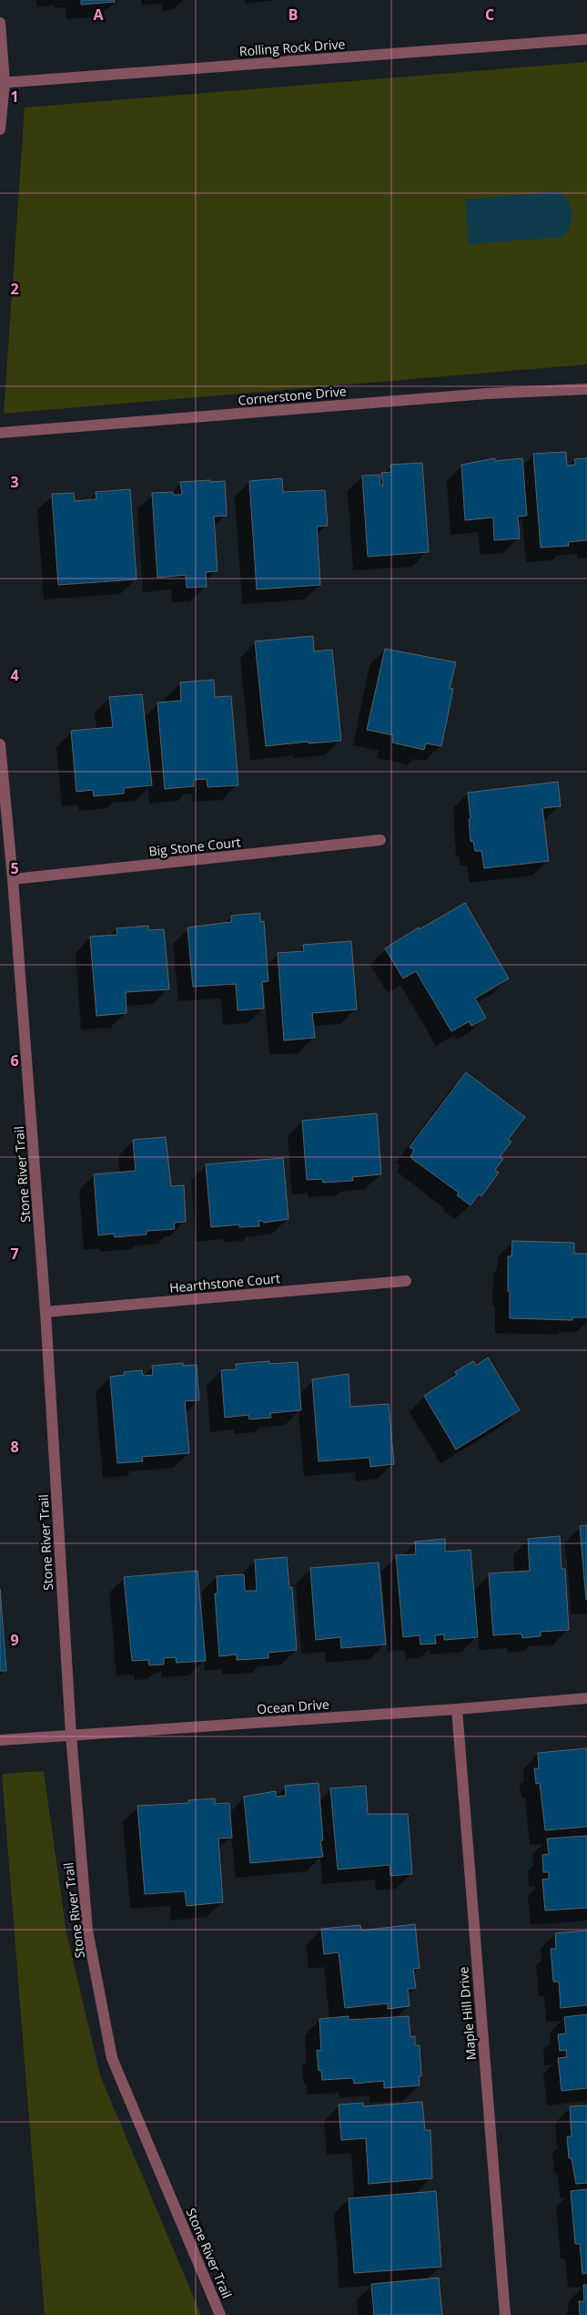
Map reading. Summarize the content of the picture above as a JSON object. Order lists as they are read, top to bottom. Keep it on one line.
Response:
{"streets":{"street":["Rolling Rock Drive","Cornerstone Drive","Big Stone Court","Stone River Trail","Hearthstone Court","Ocean Drive","Maple Hill Drive"]},"crossings":[["Big Stone Court","Stone River Trail"],["Stone River Trail","Hearthstone Court"],["Stone River Trail","Ocean Drive"],["Ocean Drive","Maple Hill Drive"]],"grid":{"columns":["A","B","C"],"rows":["1","2","3","4","5","6","7","8","9"]}}
